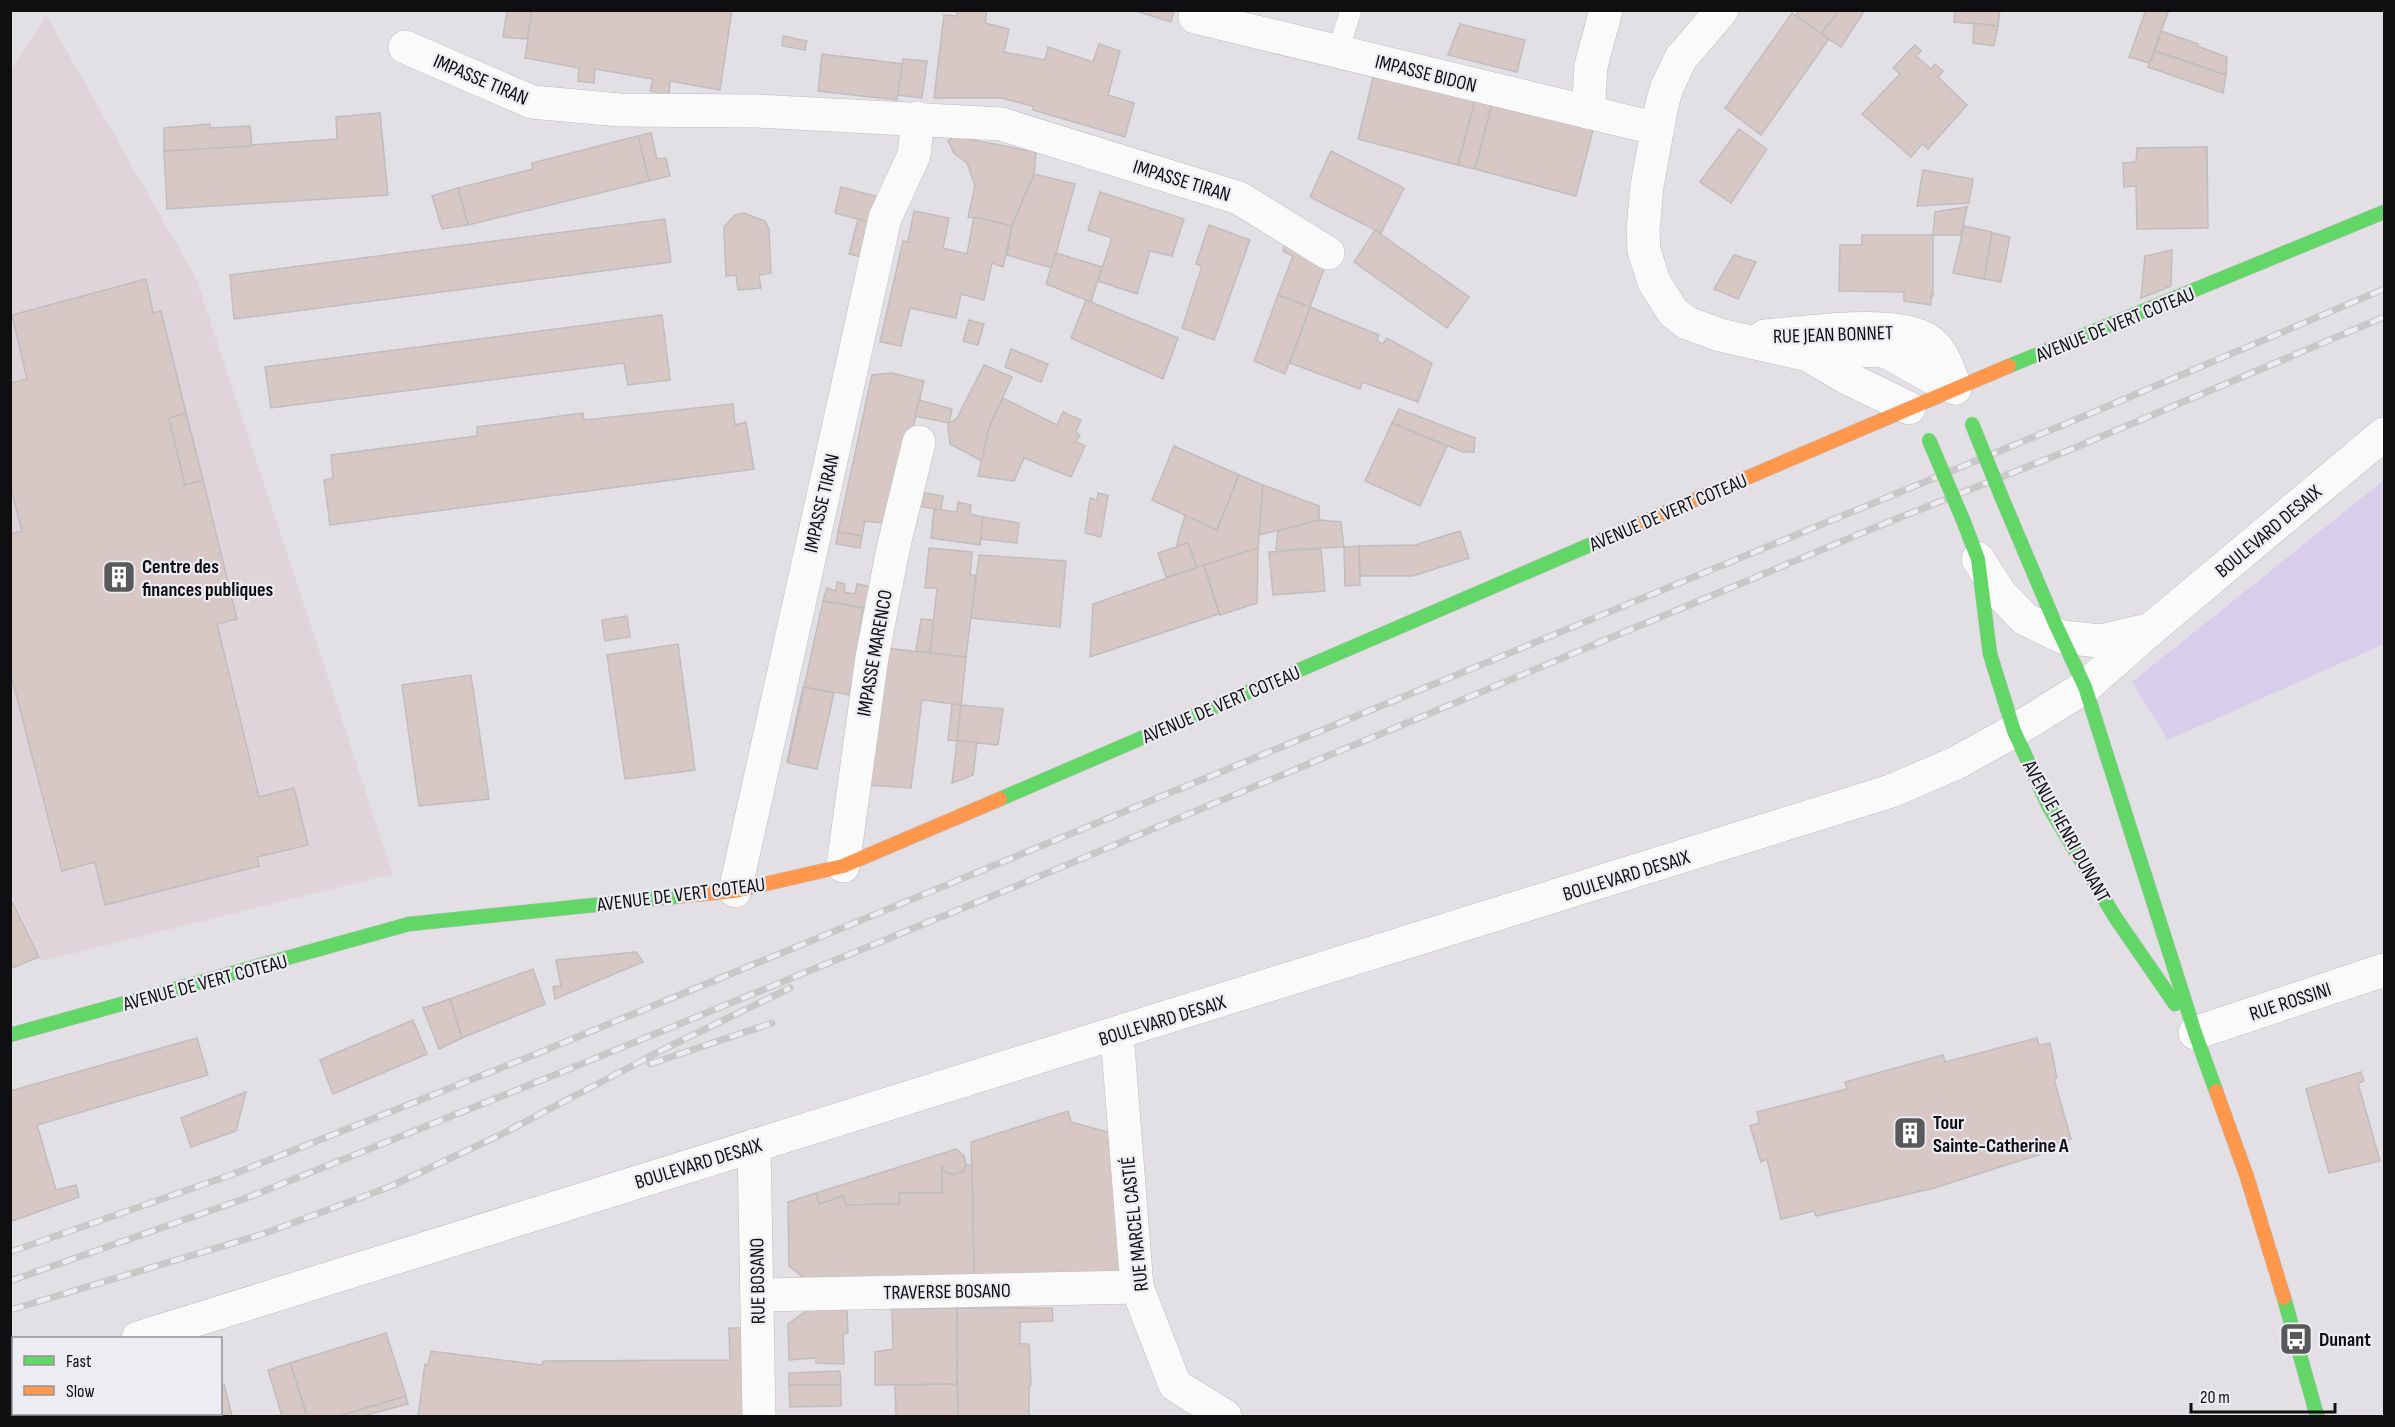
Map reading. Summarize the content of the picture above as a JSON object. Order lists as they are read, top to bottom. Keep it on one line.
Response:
{"streets":{"street":["IMPASSE BIDON","IMPASSE TIRAN","AVENUE DE VERT COTEAU","RUE JEAN BONNET","BOULEVARD DESAIX","IMPASSE MARENCO","AVENUE HENRI DUNANT","RUE ROSSINI","RUE MARCEL CASTIÉ","RUE BOSANO","TRAVERSE BOSANO"]},"crossings":[["IMPASSE BIDON","RUE JEAN BONNET"],["IMPASSE TIRAN","AVENUE DE VERT COTEAU"],["AVENUE DE VERT COTEAU","RUE JEAN BONNET"],["AVENUE DE VERT COTEAU","IMPASSE MARENCO"],["AVENUE DE VERT COTEAU","AVENUE HENRI DUNANT"],["RUE JEAN BONNET","AVENUE HENRI DUNANT"],["BOULEVARD DESAIX","AVENUE HENRI DUNANT"],["BOULEVARD DESAIX","RUE MARCEL CASTIÉ"],["BOULEVARD DESAIX","RUE BOSANO"],["AVENUE HENRI DUNANT","RUE ROSSINI"],["RUE MARCEL CASTIÉ","TRAVERSE BOSANO"],["RUE BOSANO","TRAVERSE BOSANO"]],"places":{"building":["Centre des finances publiques","Tour Sainte-Catherine A"],"bus stop":["Dunant"]},"legend":["Fast","Slow"],"scale_bar":"20 m"}
